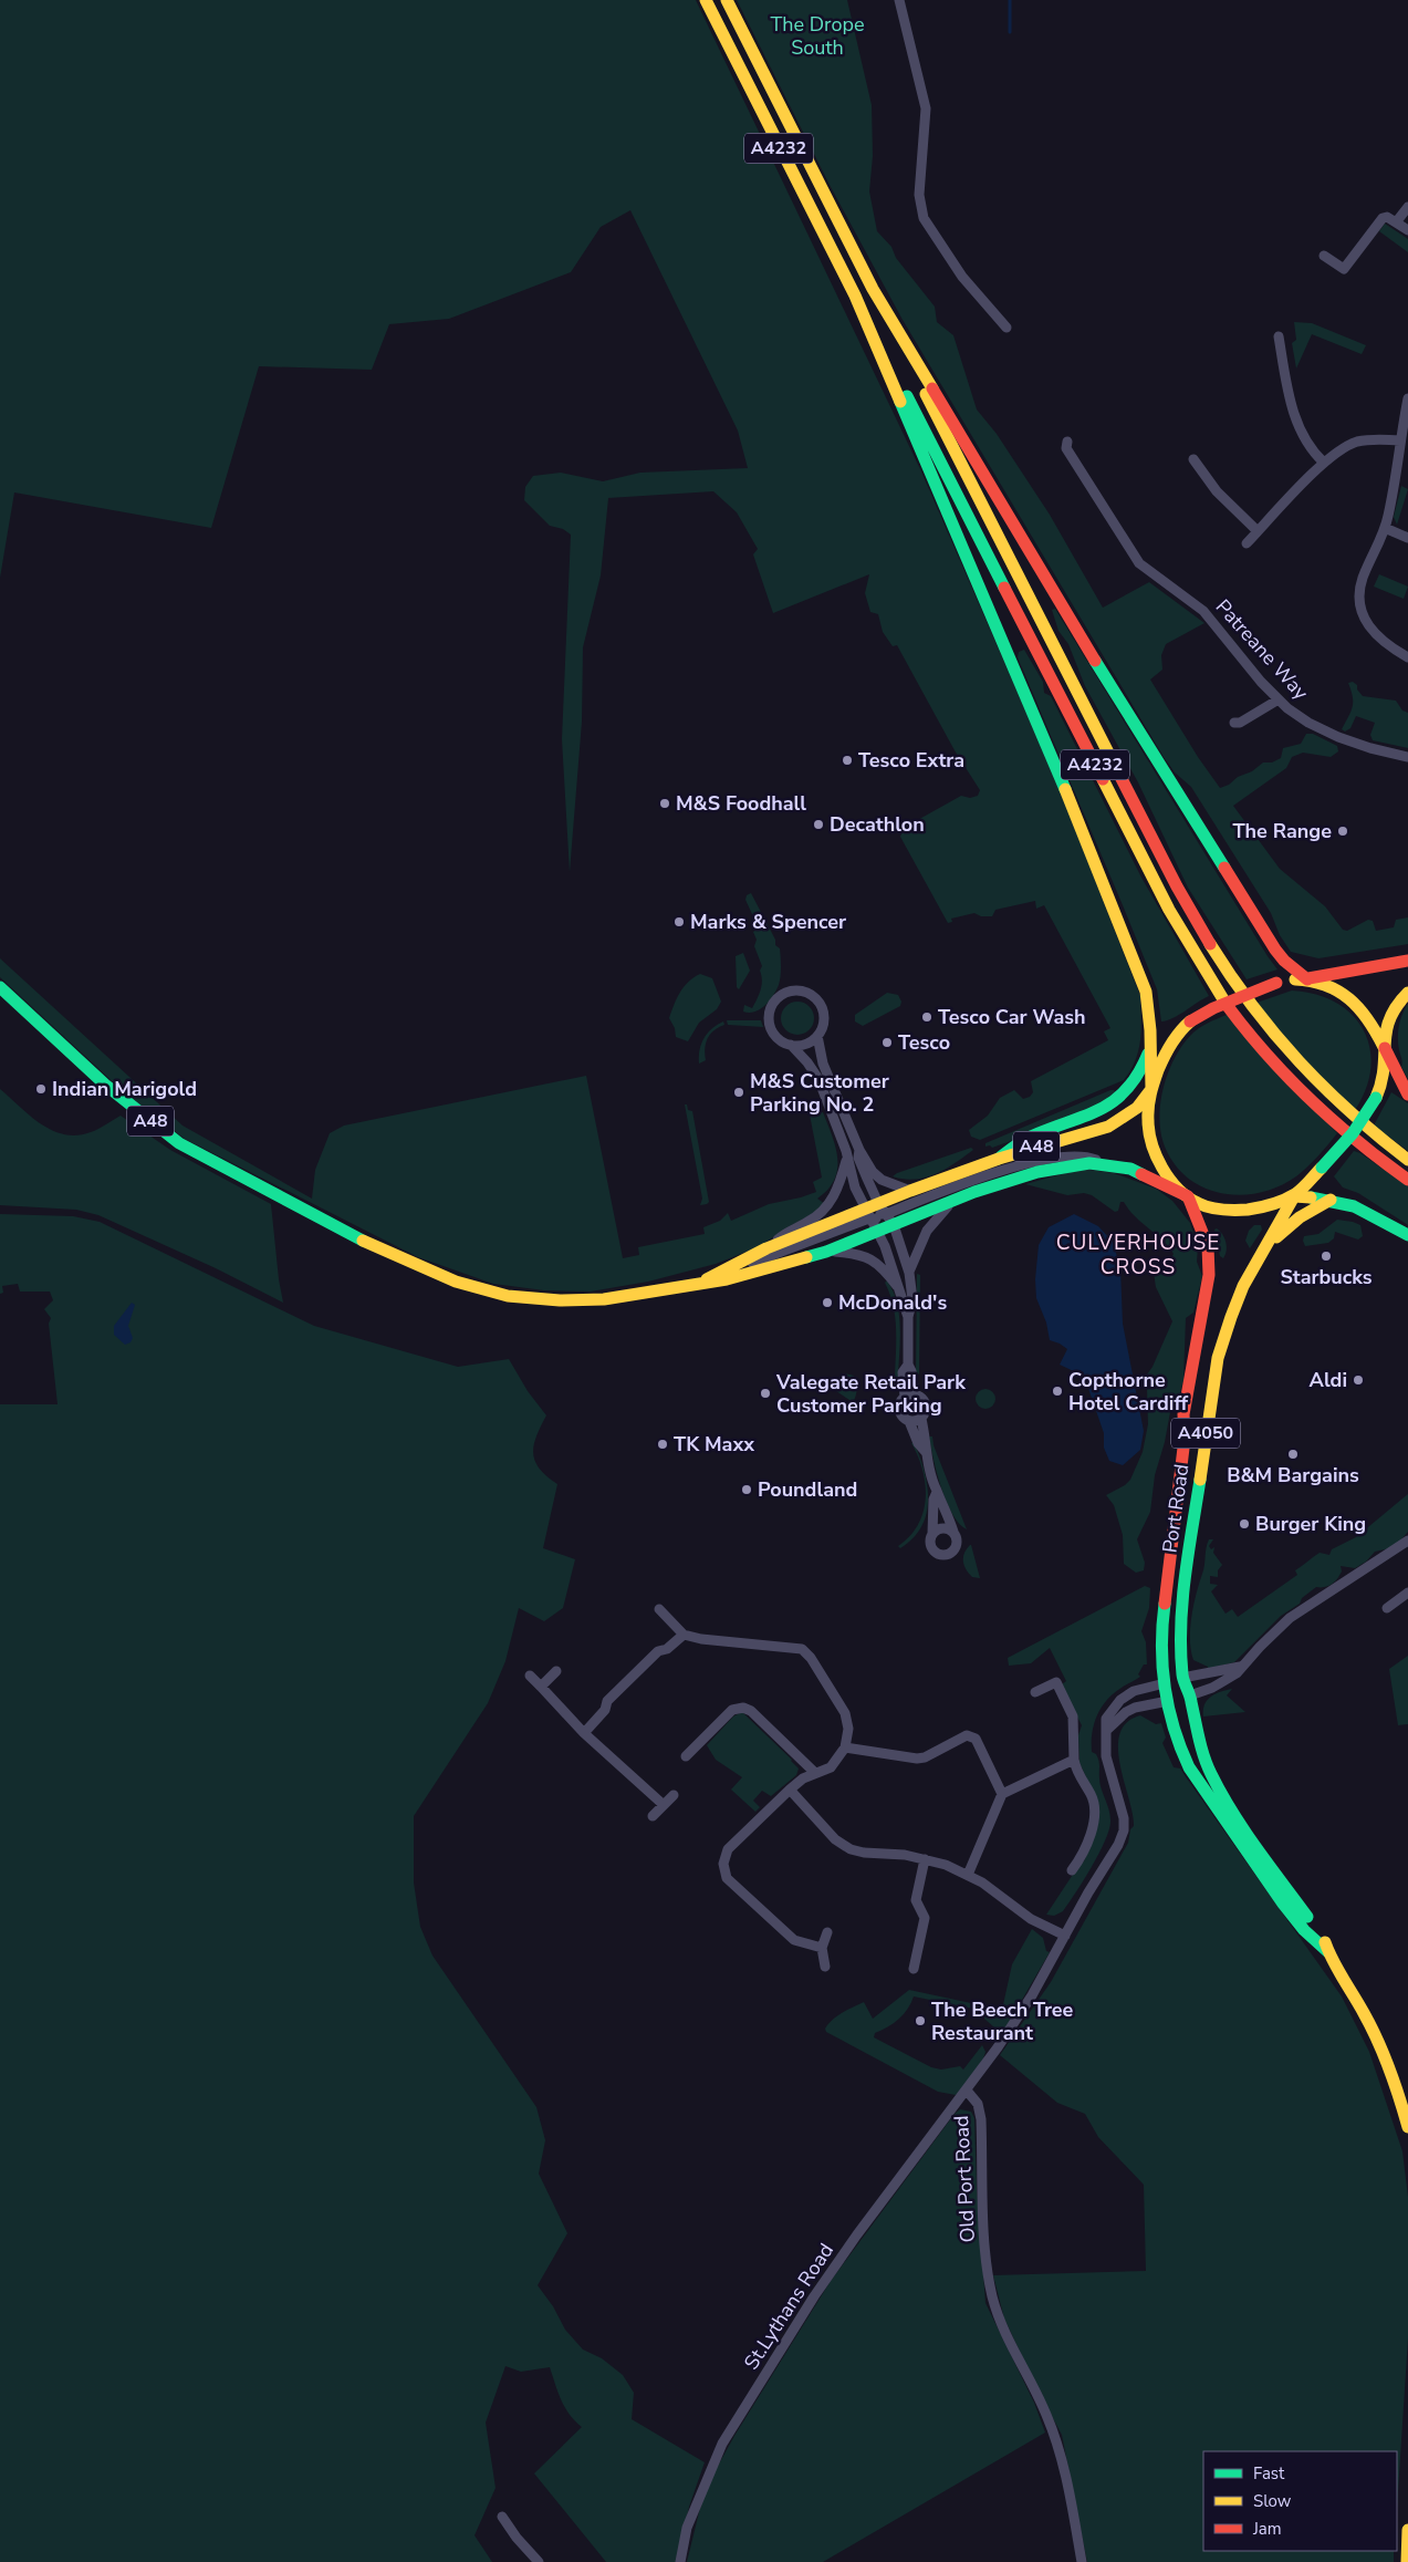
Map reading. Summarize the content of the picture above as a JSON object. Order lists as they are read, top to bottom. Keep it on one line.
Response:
{"streets":{"main road":["A4232","A48","A4050","Port Road"],"street":["Patreane Way","Old Port Road","St.Lythans Road"]},"crossings":[["A48","Port Road"],["Port Road","Old Port Road"],["Old Port Road","St.Lythans Road"]],"districts":["CULVERHOUSE CROSS"],"parks":["The Drope South"],"places":["Tesco Extra","M&S Foodhall","Decathlon","The Range","Marks & Spencer","Tesco Car Wash","Tesco","Indian Marigold","M&S Customer Parking No. 2","Starbucks","McDonald's","Aldi","Copthorne Hotel Cardiff","Valegate Retail Park Customer Parking","TK Maxx","B&M Bargains","Poundland","Burger King","The Beech Tree Restaurant"],"legend":["Fast","Slow","Jam"]}
